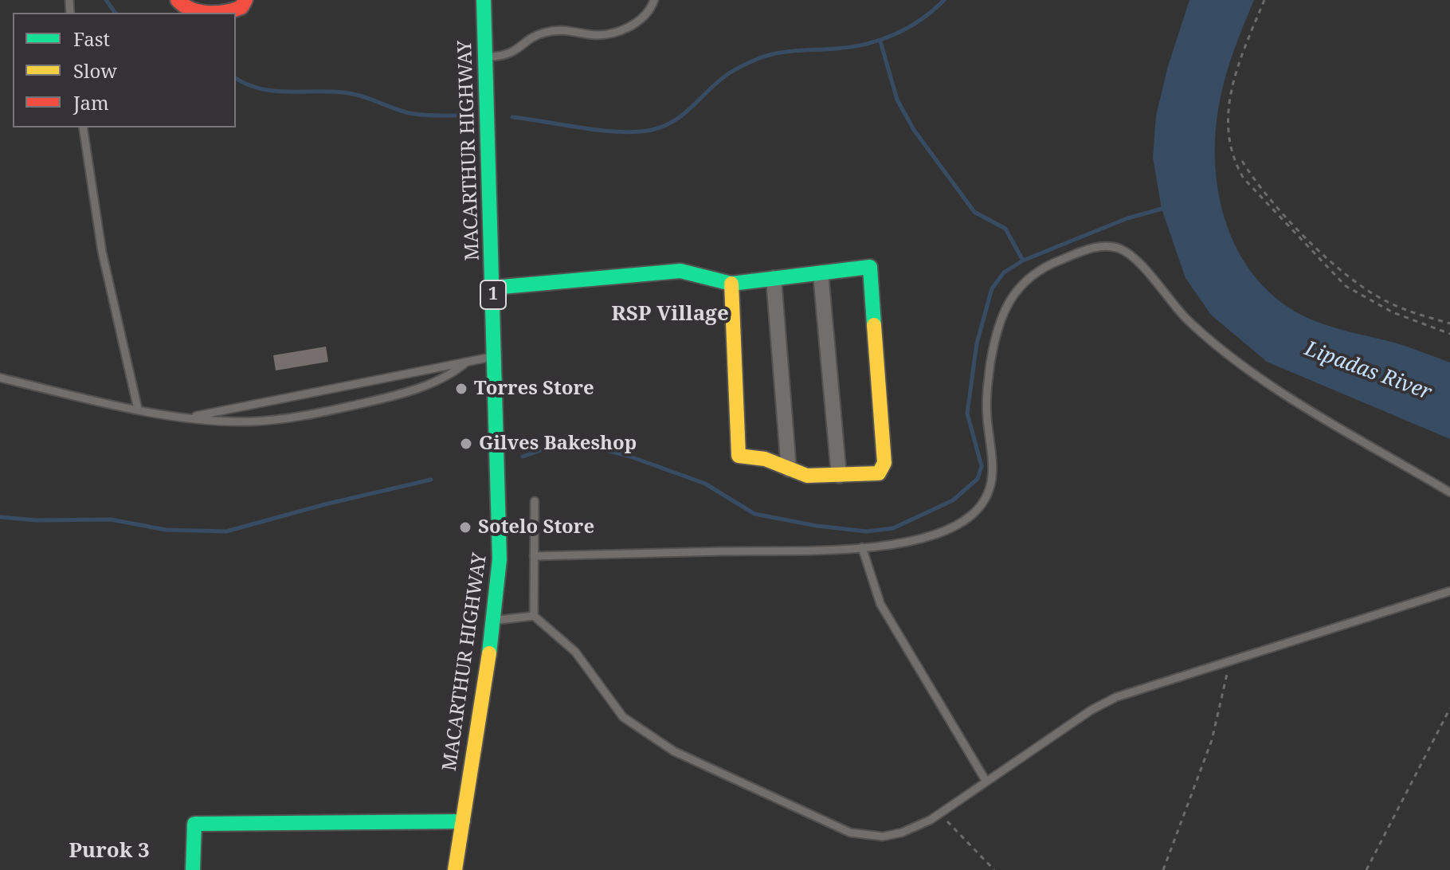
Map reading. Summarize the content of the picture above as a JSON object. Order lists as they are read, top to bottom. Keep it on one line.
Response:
{"streets":{"main road":["MACARTHUR HIGHWAY","1"]},"districts":["RSP Village","Purok 3"],"water":["Lipadas River"],"places":["Torres Store","Gilves Bakeshop","Sotelo Store"],"legend":["Fast","Slow","Jam"]}
